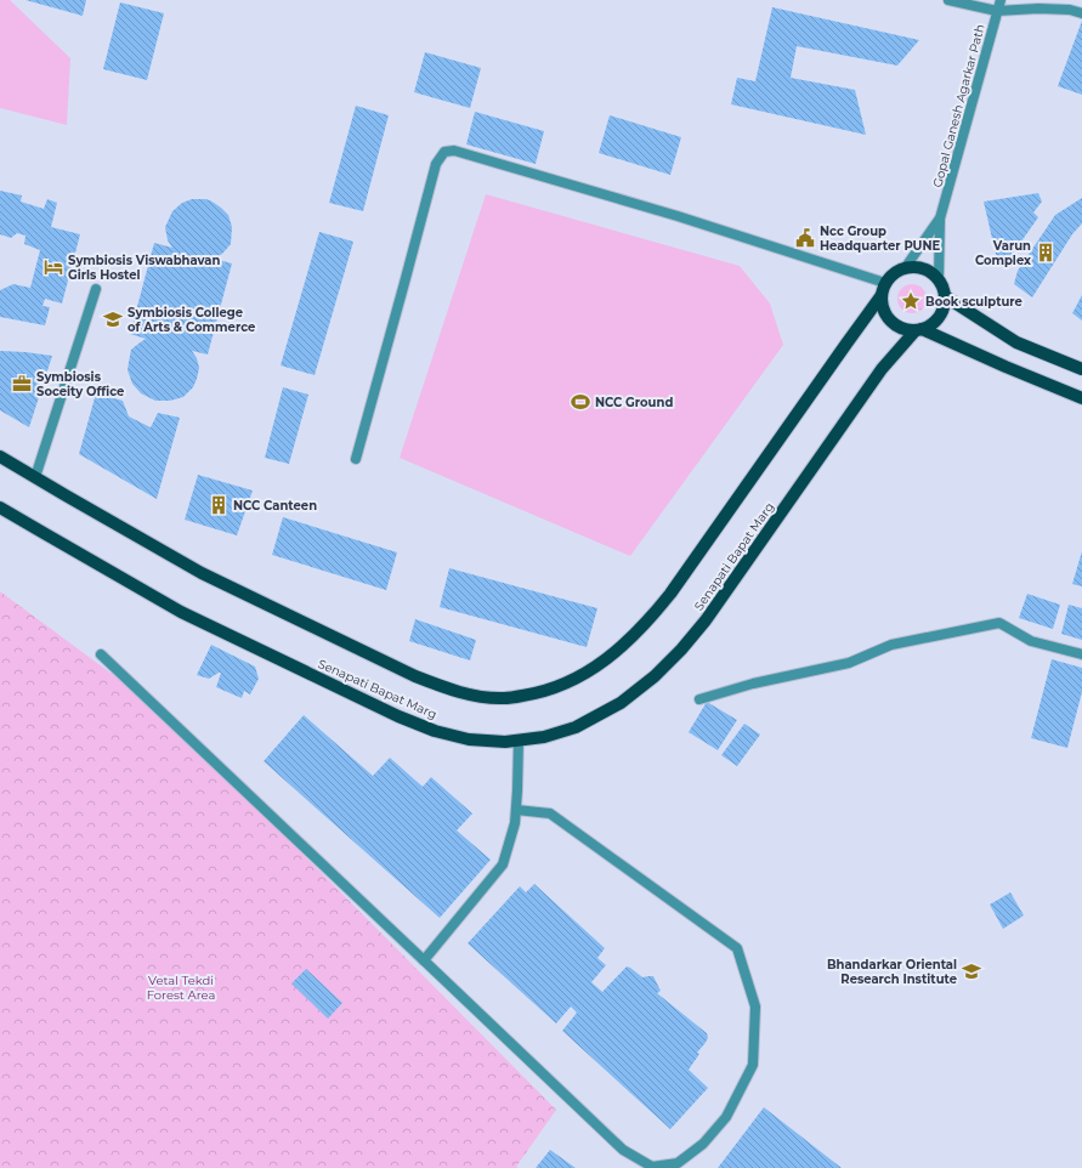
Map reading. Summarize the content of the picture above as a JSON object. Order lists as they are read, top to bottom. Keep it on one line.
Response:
{"streets":{"main road":["Senapati Bapat Marg"],"street":["Gopal Ganesh Agarkar Path"]},"crossings":[["Gopal Ganesh Agarkar Path","Senapati Bapat Marg"]],"parks":["Vetal Tekdi Forest Area"],"places":{"public building":["Ncc Group Headquarter PUNE"],"building":["Varun Complex","NCC Canteen"],"hotel":["Symbiosis Viswabhavan Girls Hostel"],"place":["Book sculpture"],"school or university":["Symbiosis College of Arts & Commerce","Bhandarkar Oriental Research Institute"],"office":["Symbiosis Soceity Office"],"sports":["NCC Ground"]}}
